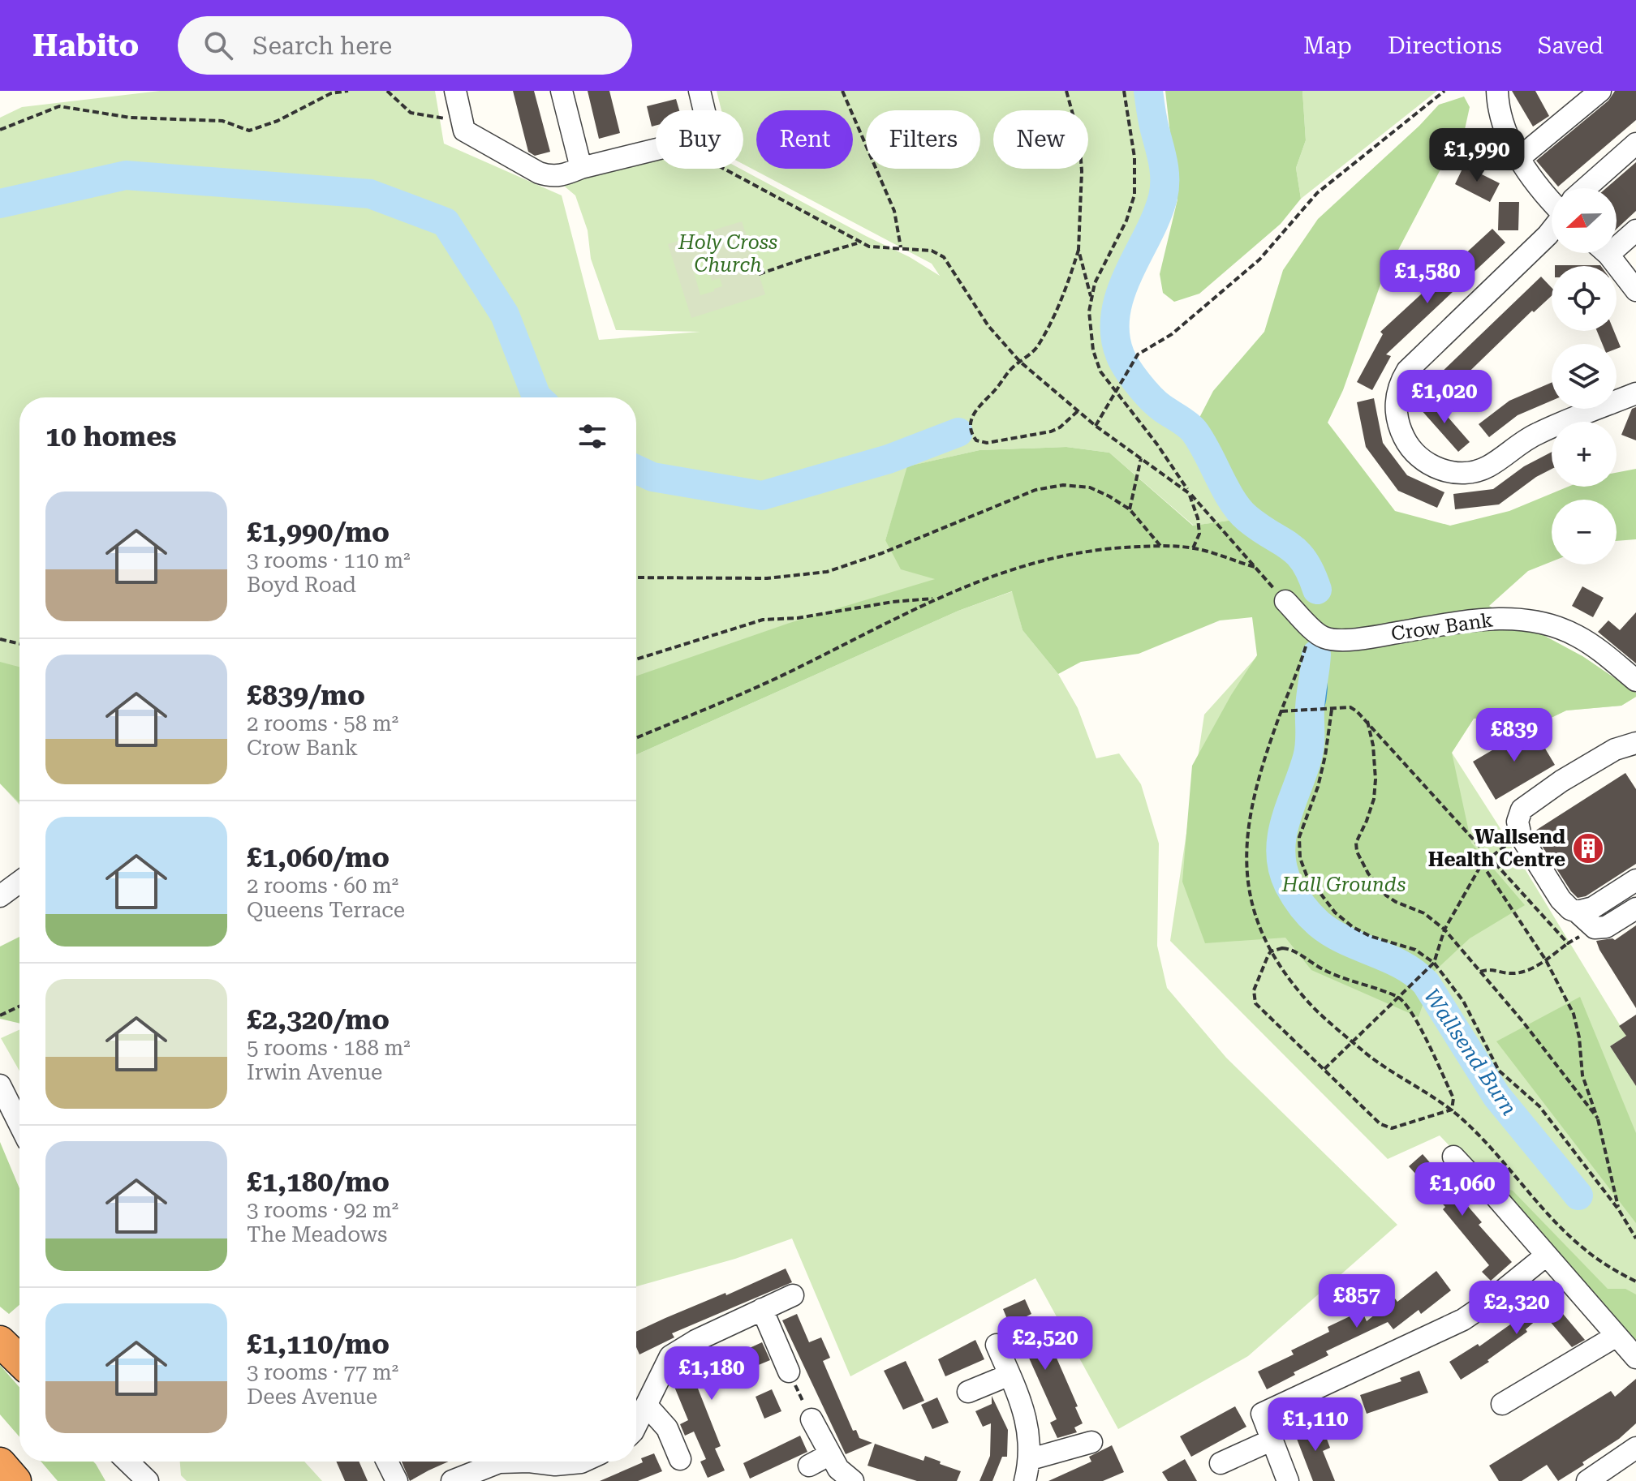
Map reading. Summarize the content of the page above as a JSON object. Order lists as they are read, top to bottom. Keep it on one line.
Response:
{"streets":{"street":["Crow Bank"]},"water":["Wallsend Burn"],"parks":["Holy Cross Church","Hall Grounds"],"places":{"building":["Wallsend Health Centre"]},"north":"left","page":{"header":"Habito","search":"Search here","nav":["Map","Directions","Saved"],"chip":["Buy","Rent","Filters","New"],"price":["£1,990","£1,580","£1,020","£839","£1,060","£857","£2,320","£2,520","£1,180","£1,110"],"map_buttons":["+","−"],"heading":"10 homes","list":[{"name":"£1,990/mo","note":"3 rooms · 110 m² · Boyd Road"},{"name":"£839/mo","note":"2 rooms · 58 m² · Crow Bank"},{"name":"£1,060/mo","note":"2 rooms · 60 m² · Queens Terrace"},{"name":"£2,320/mo","note":"5 rooms · 188 m² · Irwin Avenue"},{"name":"£1,180/mo","note":"3 rooms · 92 m² · The Meadows"},{"name":"£1,110/mo","note":"3 rooms · 77 m² · Dees Avenue"}]}}
